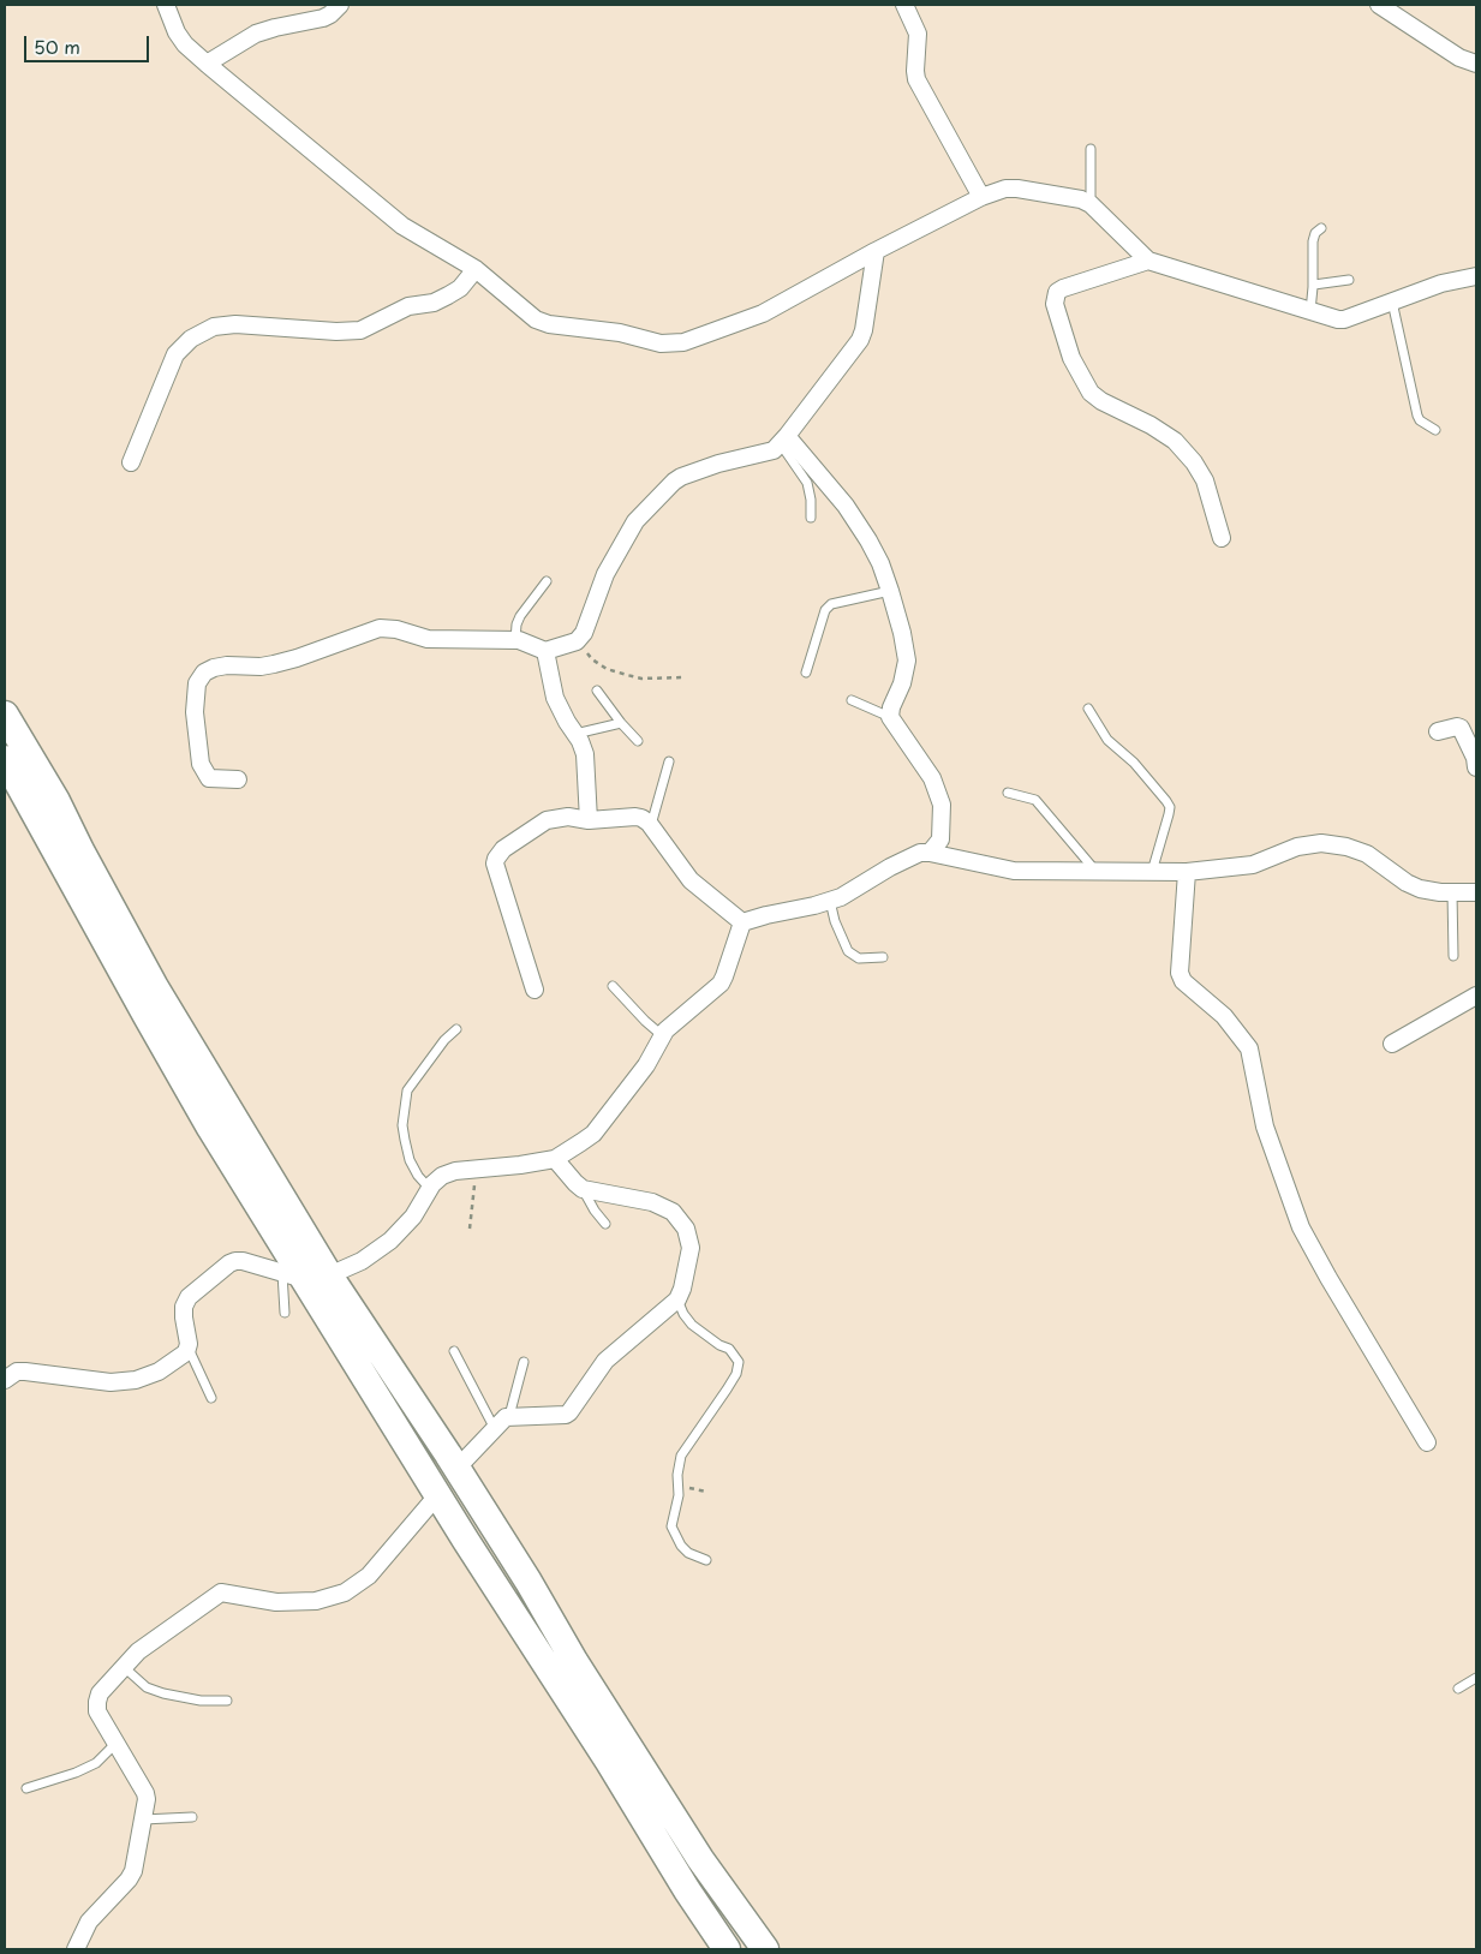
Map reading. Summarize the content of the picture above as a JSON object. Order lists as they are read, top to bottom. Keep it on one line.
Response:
{"scale_bar":"50 m"}
